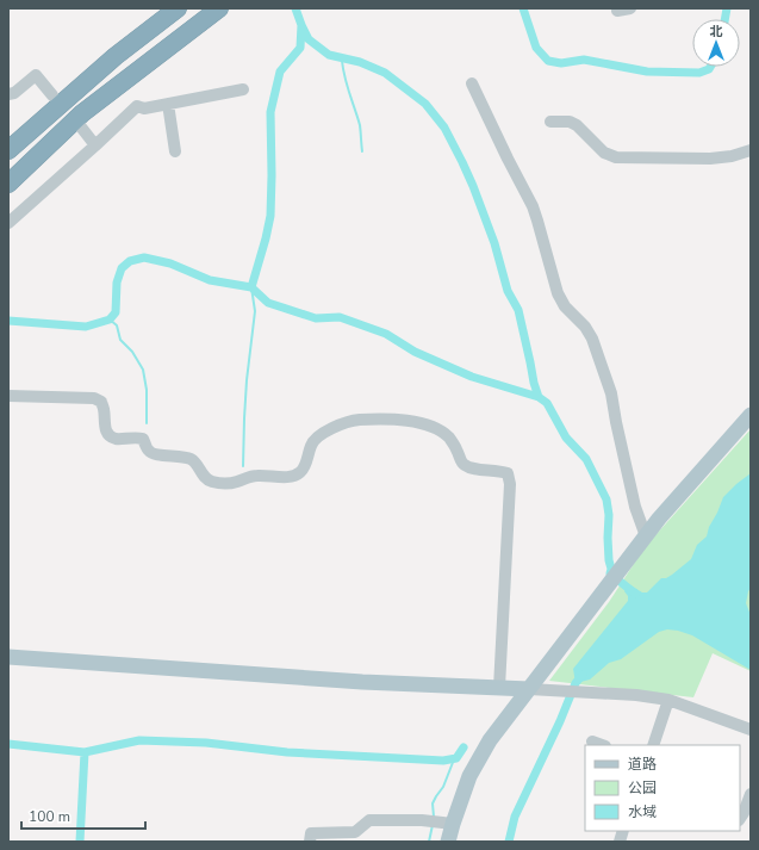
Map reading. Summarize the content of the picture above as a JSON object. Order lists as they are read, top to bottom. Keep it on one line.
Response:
{"legend":["道路","公园","水域"],"scale_bar":"100 m","north":"top"}
